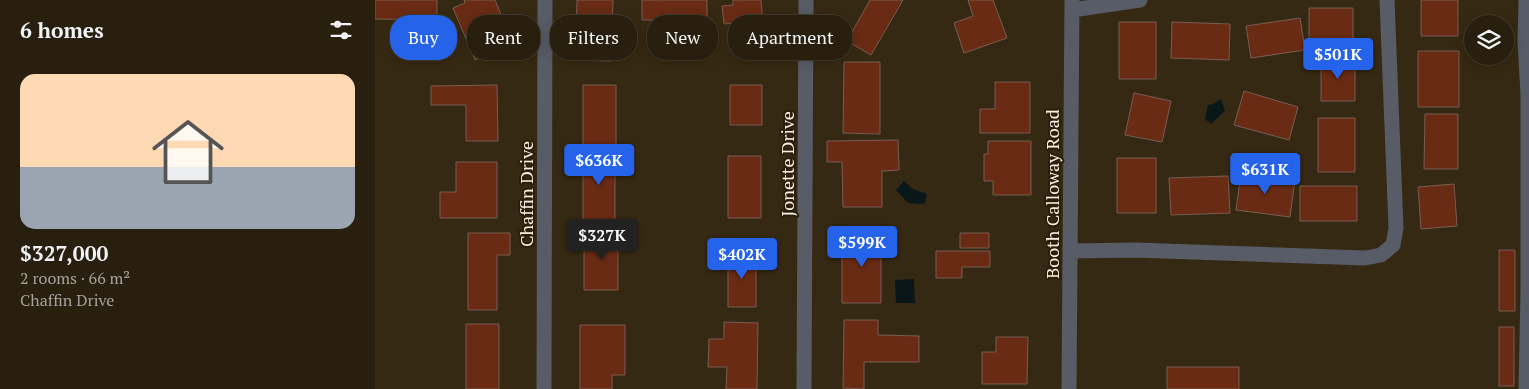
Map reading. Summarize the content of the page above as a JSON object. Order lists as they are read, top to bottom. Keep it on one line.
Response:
{"streets":{"street":["Jonette Drive","Chaffin Drive","Booth Calloway Road"]},"page":{"heading":"6 homes","chip":["Buy","Rent","Filters","New","Apartment"],"price":["$501K","$636K","$631K","$327K","$599K","$402K"],"list":[{"name":"$327,000","note":"2 rooms · 66 m² · Chaffin Drive"}]}}
